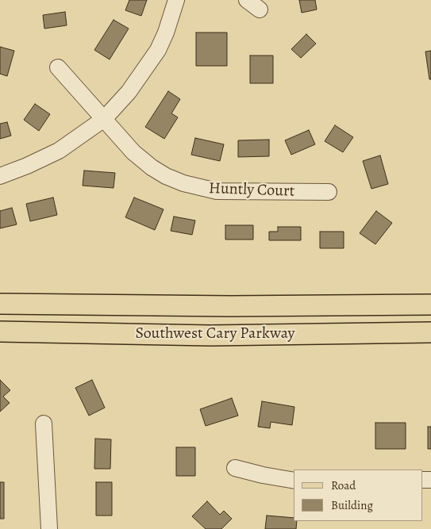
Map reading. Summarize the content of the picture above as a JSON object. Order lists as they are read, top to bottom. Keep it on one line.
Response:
{"streets":{"main road":["Southwest Cary Parkway"],"street":["Huntly Court"]},"legend":["Road","Building"]}
